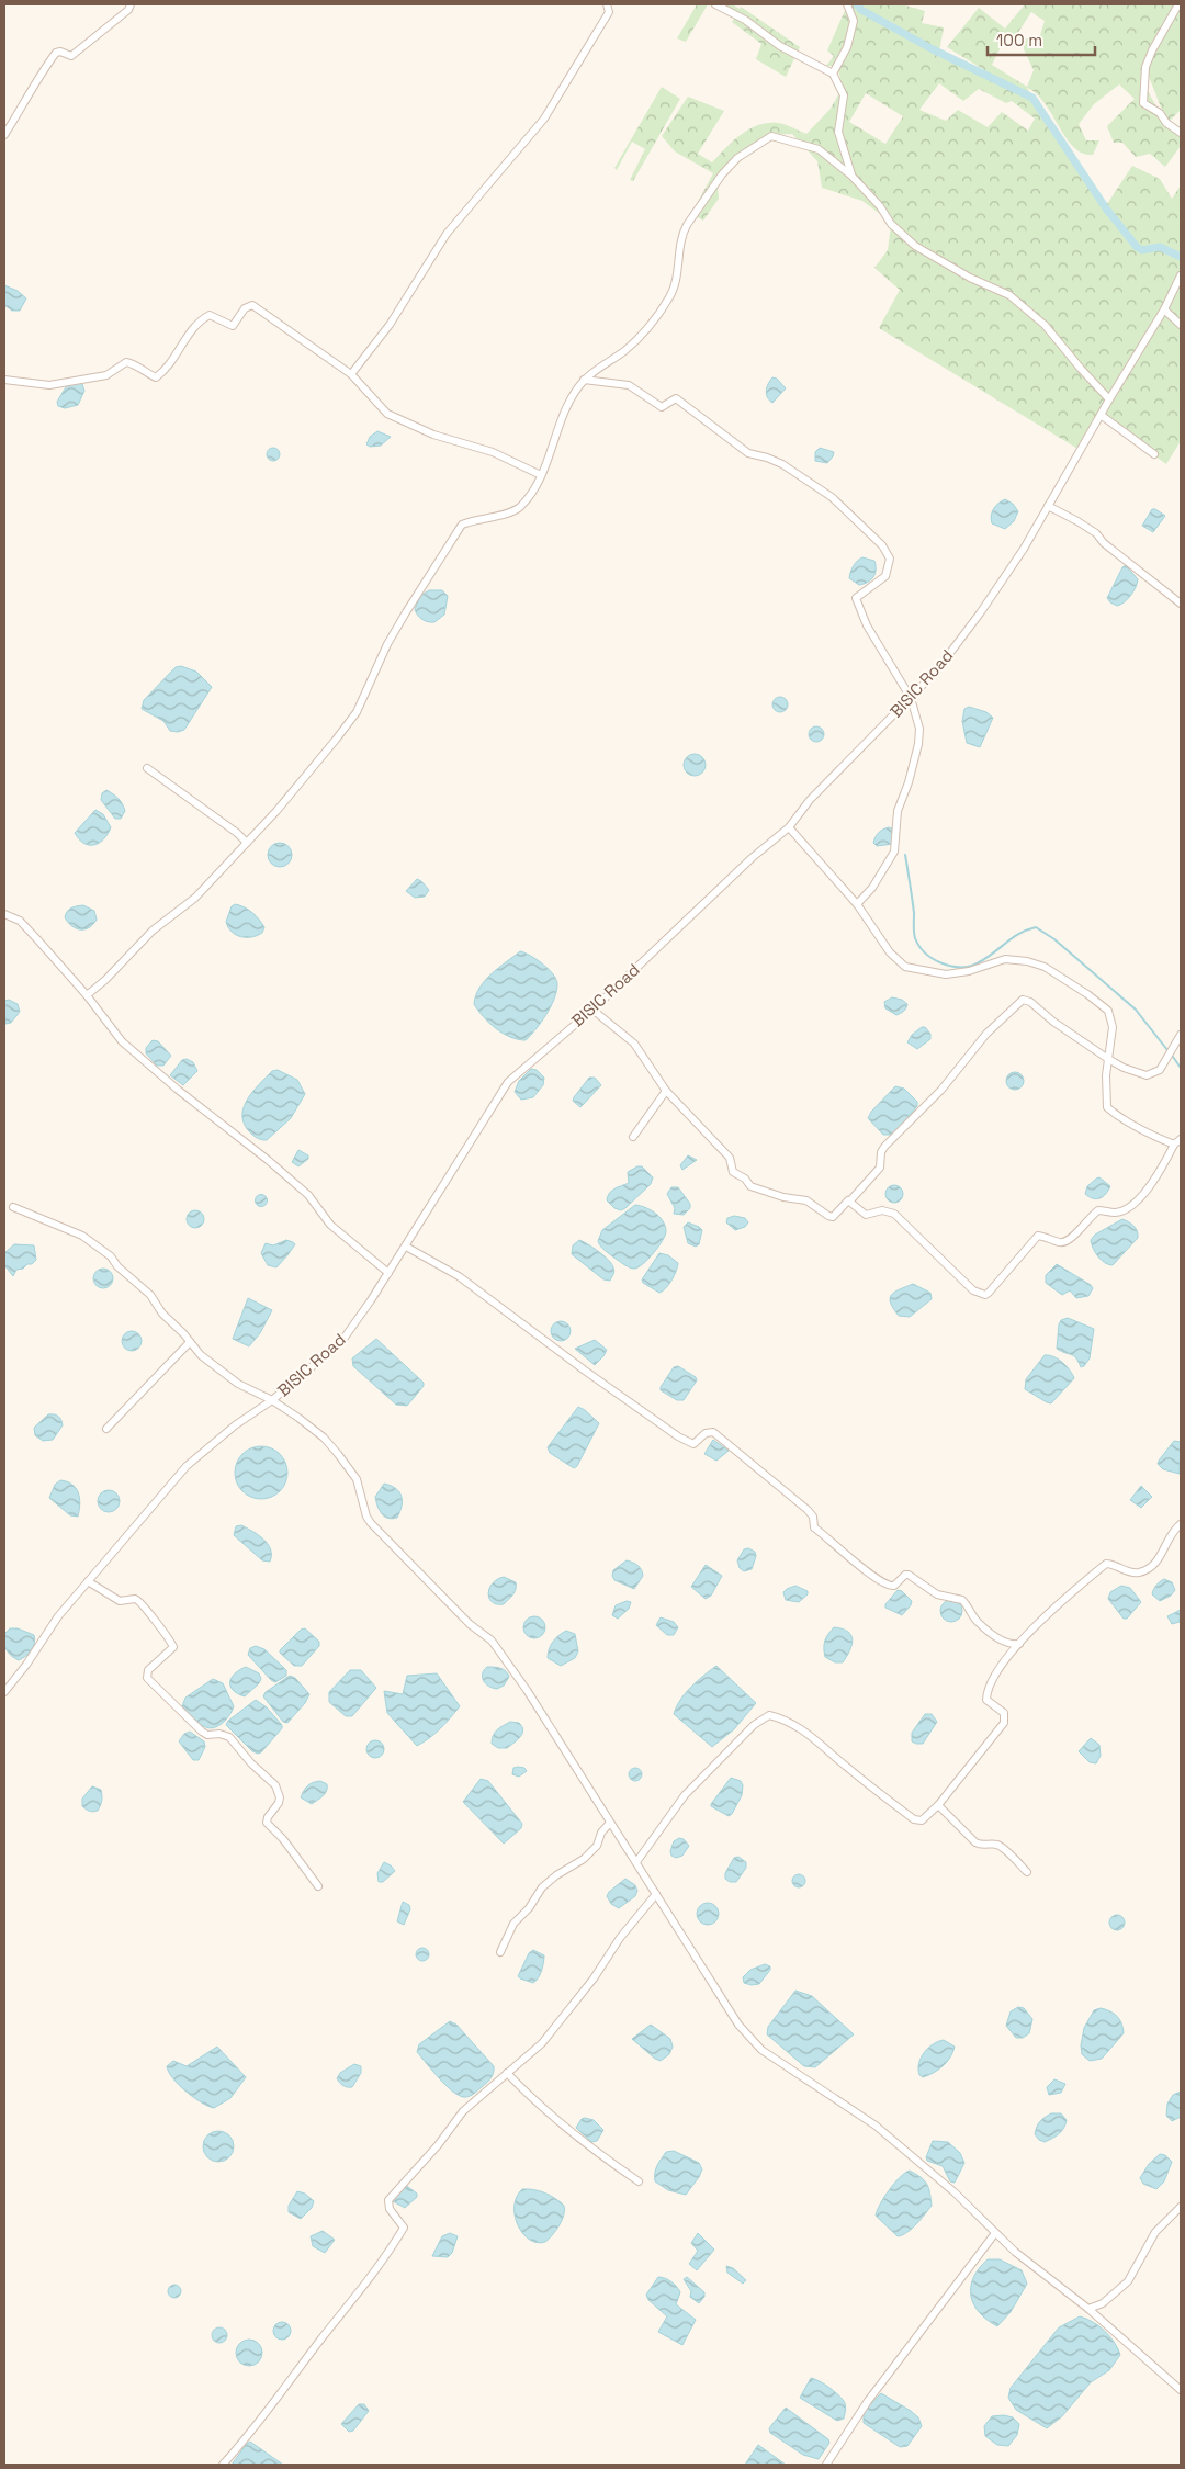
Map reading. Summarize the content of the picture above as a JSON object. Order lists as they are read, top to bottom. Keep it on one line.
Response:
{"streets":{"street":["BISIC Road"]},"scale_bar":"100 m"}
